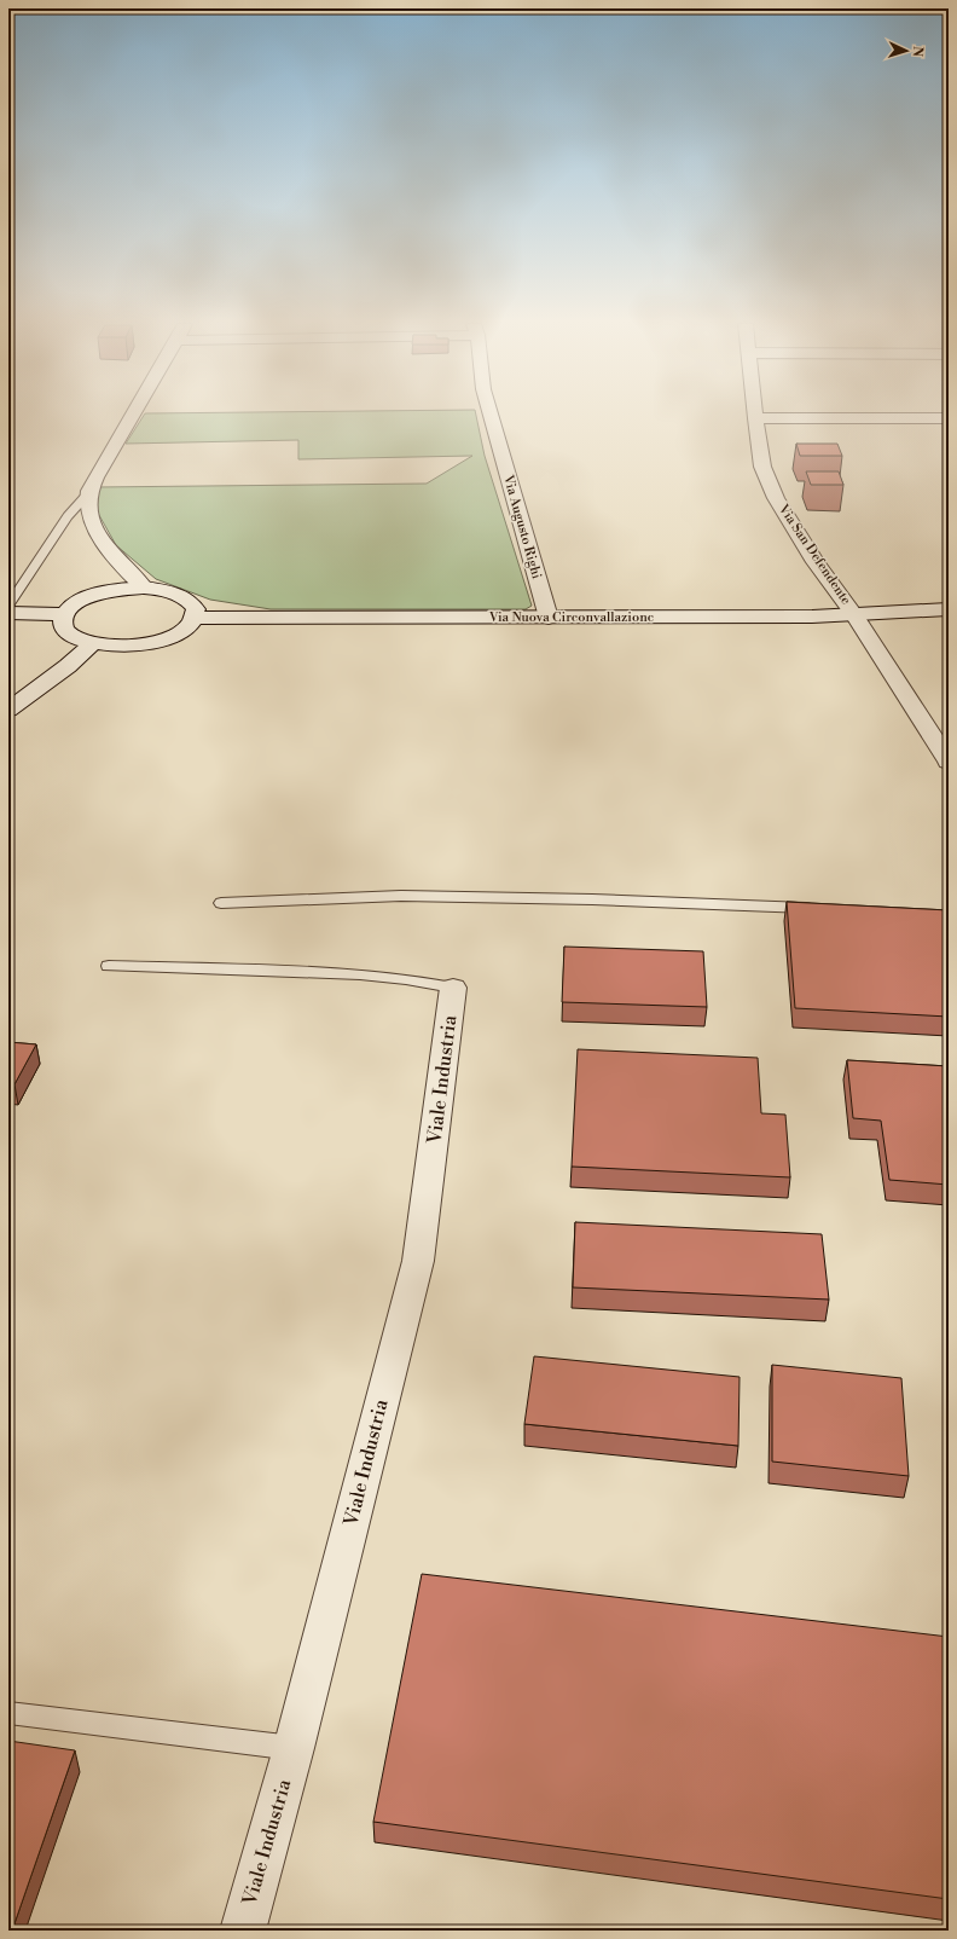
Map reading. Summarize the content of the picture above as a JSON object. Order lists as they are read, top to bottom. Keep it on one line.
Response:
{"streets":{"street":["Via Augusto Righi","Via San Defendente","Via Nuova Circonvallazione","Viale Industria"]},"crossings":[["Via Augusto Righi","Via Nuova Circonvallazione"],["Via San Defendente","Via Nuova Circonvallazione"]],"north":"right"}
